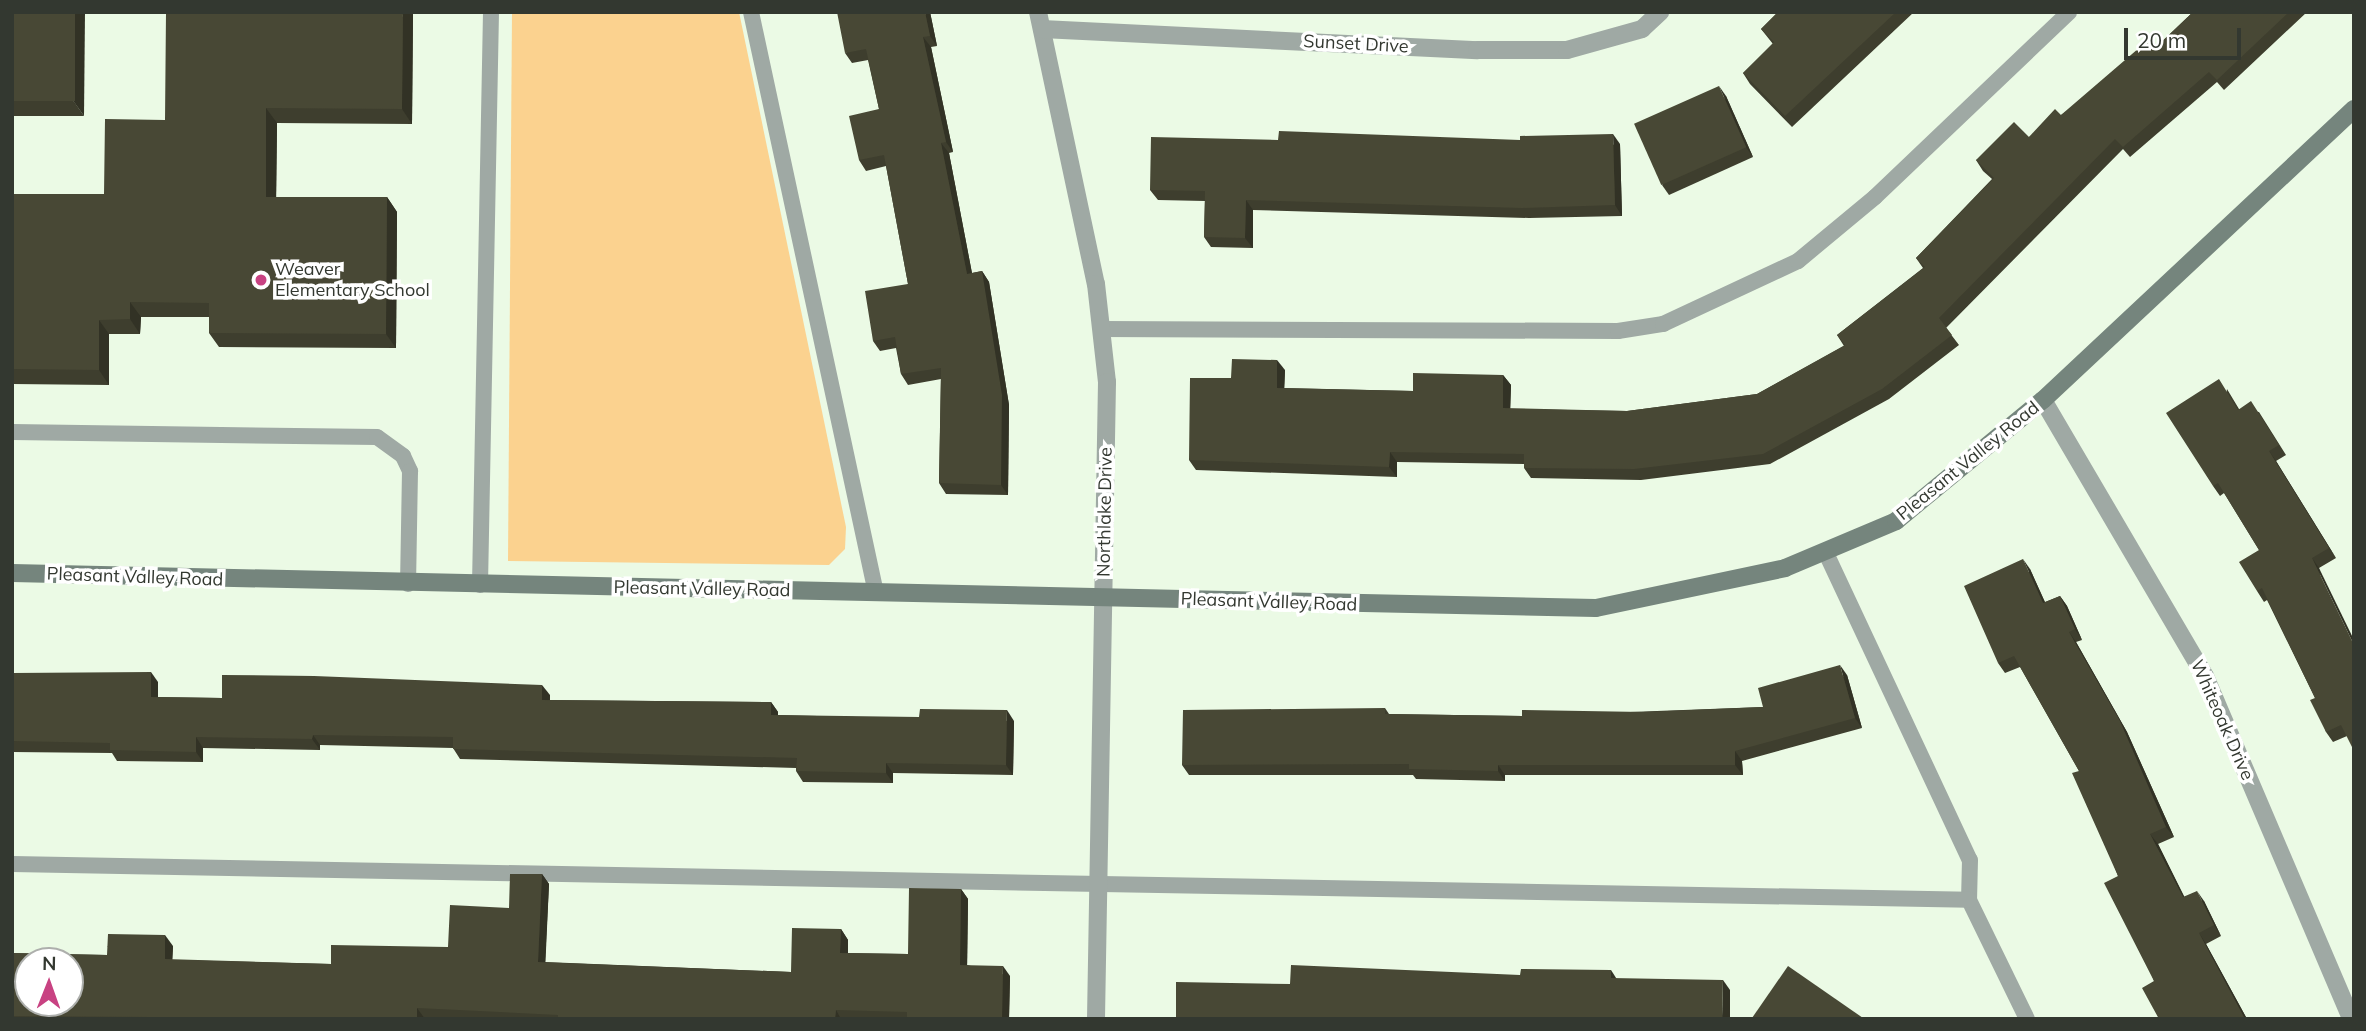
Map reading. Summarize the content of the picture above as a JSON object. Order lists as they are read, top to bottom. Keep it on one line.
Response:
{"streets":{"street":["Sunset Drive","Pleasant Valley Road","Northlake Drive","Whiteoak Drive"]},"crossings":[["Sunset Drive","Northlake Drive"],["Pleasant Valley Road","Northlake Drive"],["Pleasant Valley Road","Whiteoak Drive"]],"places":["Weaver Elementary School"],"scale_bar":"20 m","north":"top"}
